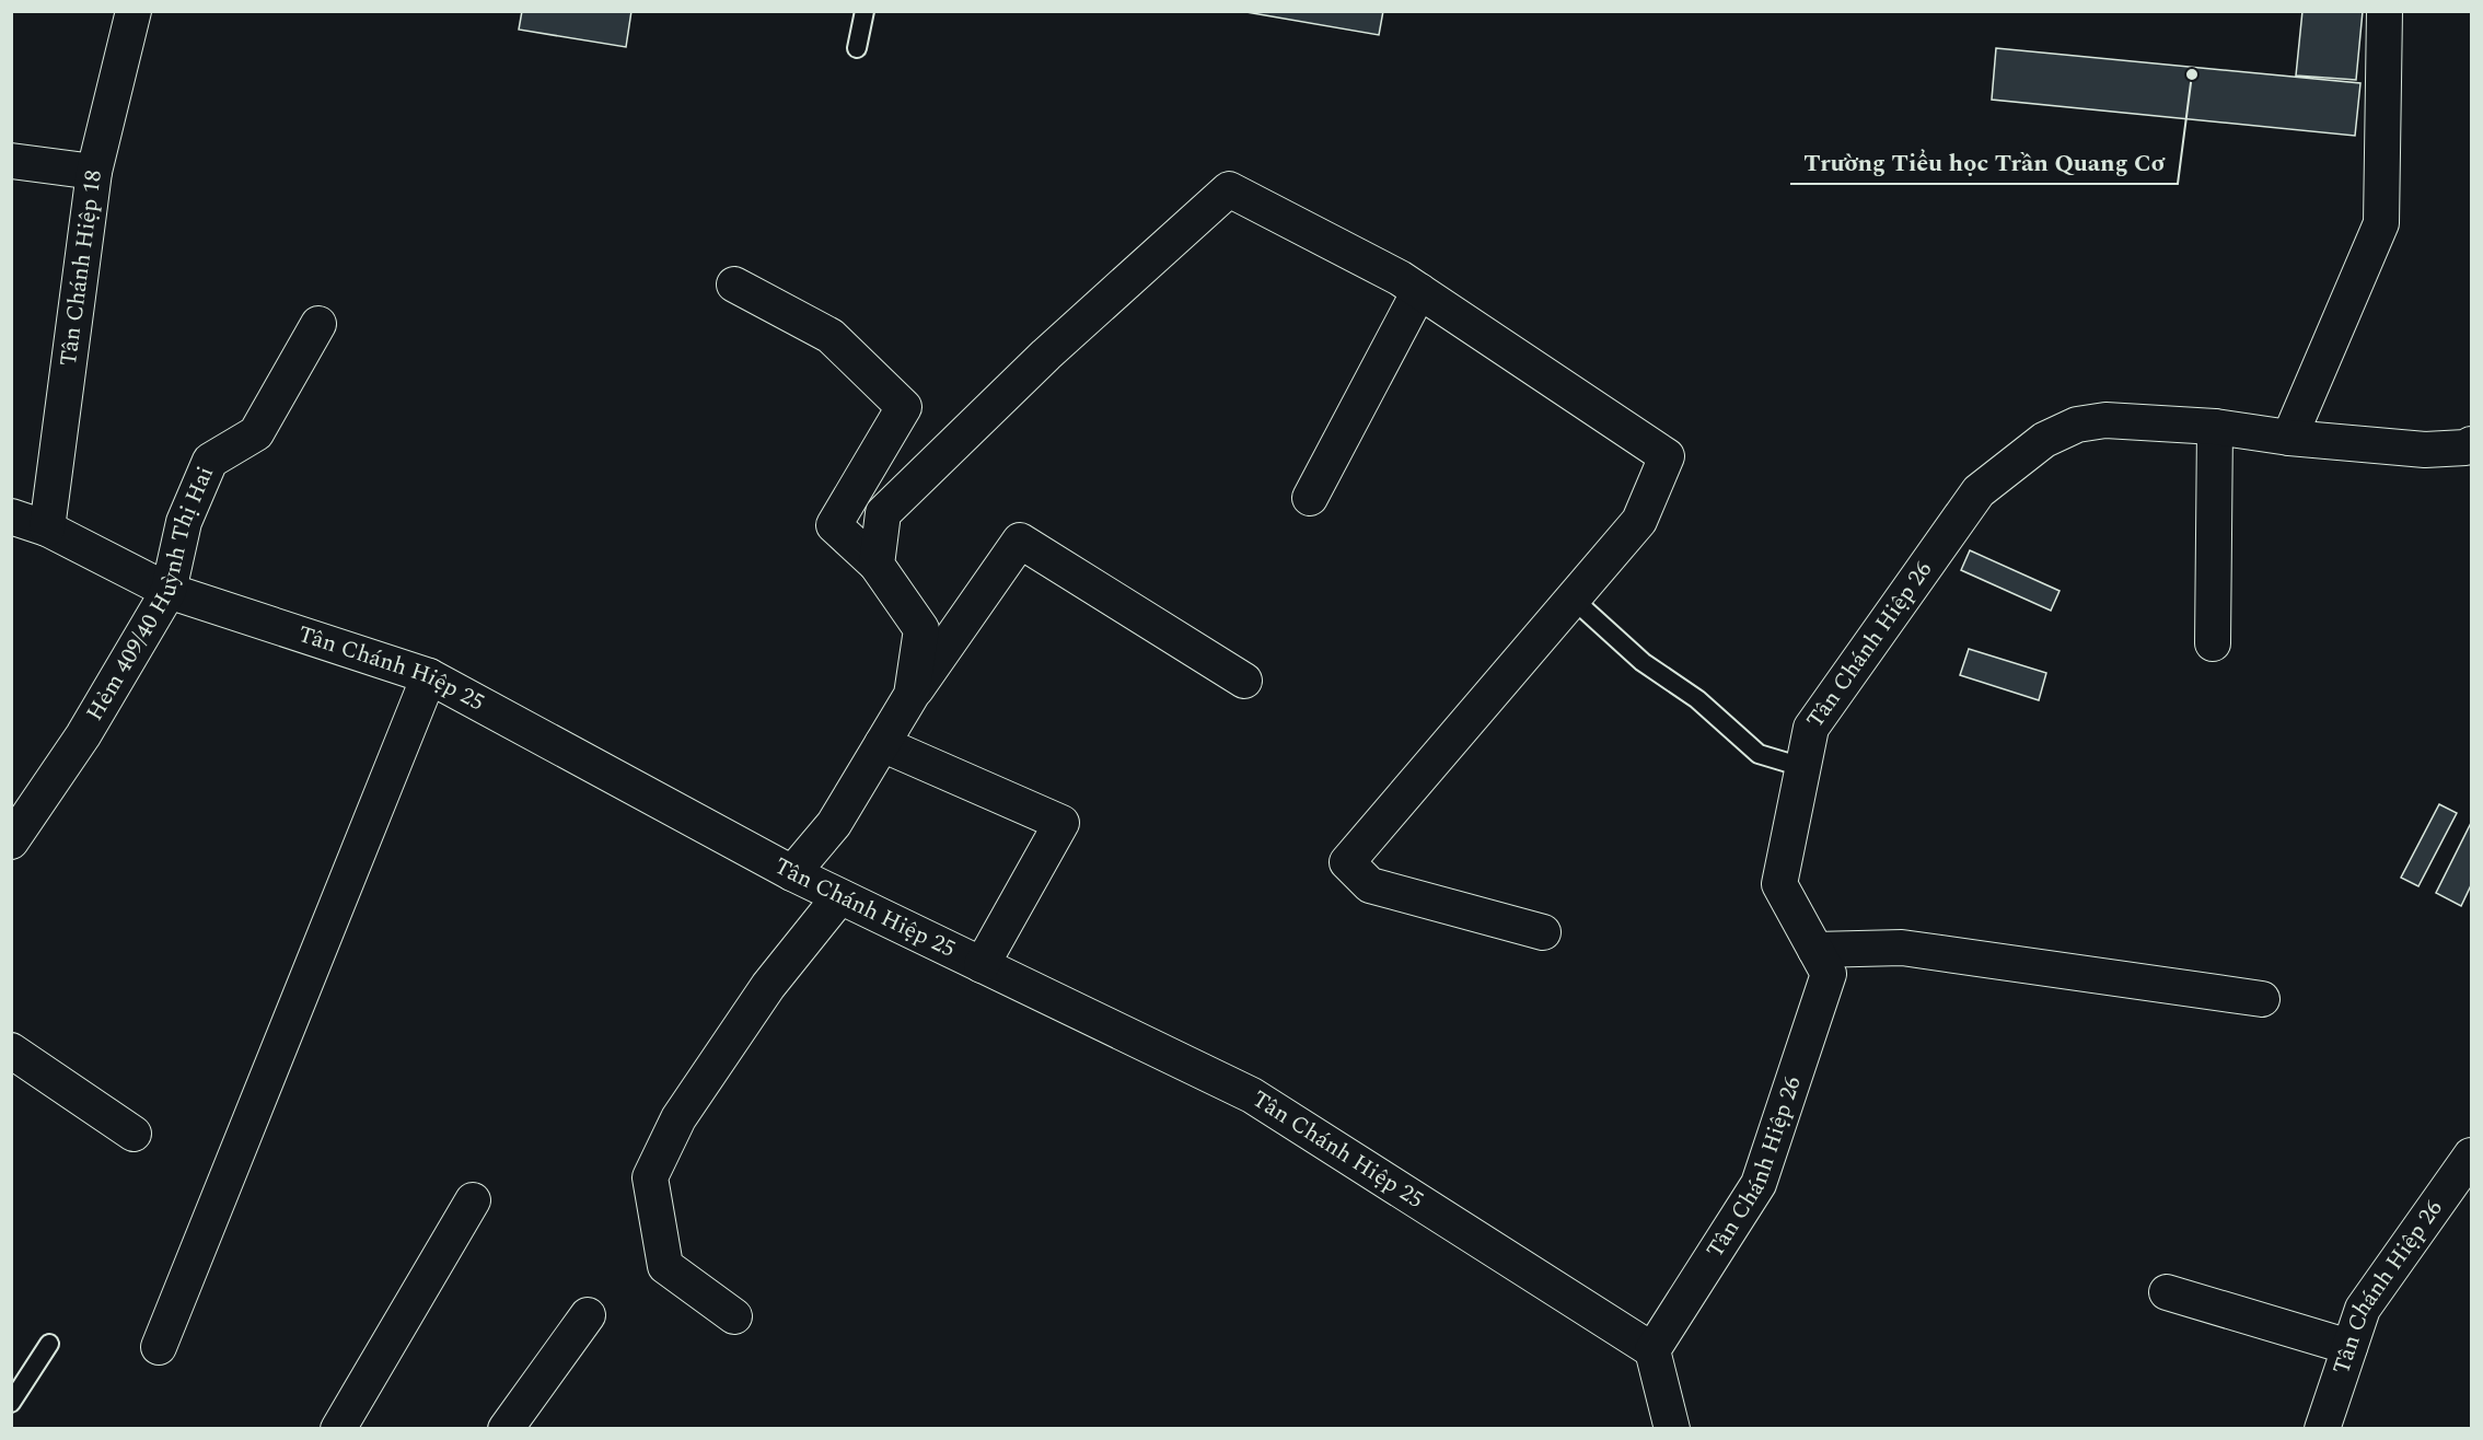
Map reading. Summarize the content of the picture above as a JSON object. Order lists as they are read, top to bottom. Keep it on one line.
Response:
{"streets":{"street":["Tân Chánh Hiệp 18","Hẻm 409/40 Huỳnh Thị Hai","Tân Chánh Hiệp 26","Tân Chánh Hiệp 25"]},"crossings":[["Tân Chánh Hiệp 18","Tân Chánh Hiệp 25"],["Hẻm 409/40 Huỳnh Thị Hai","Tân Chánh Hiệp 25"],["Tân Chánh Hiệp 26","Tân Chánh Hiệp 25"]],"places":["Trường Tiểu học Trần Quang Cơ"]}
